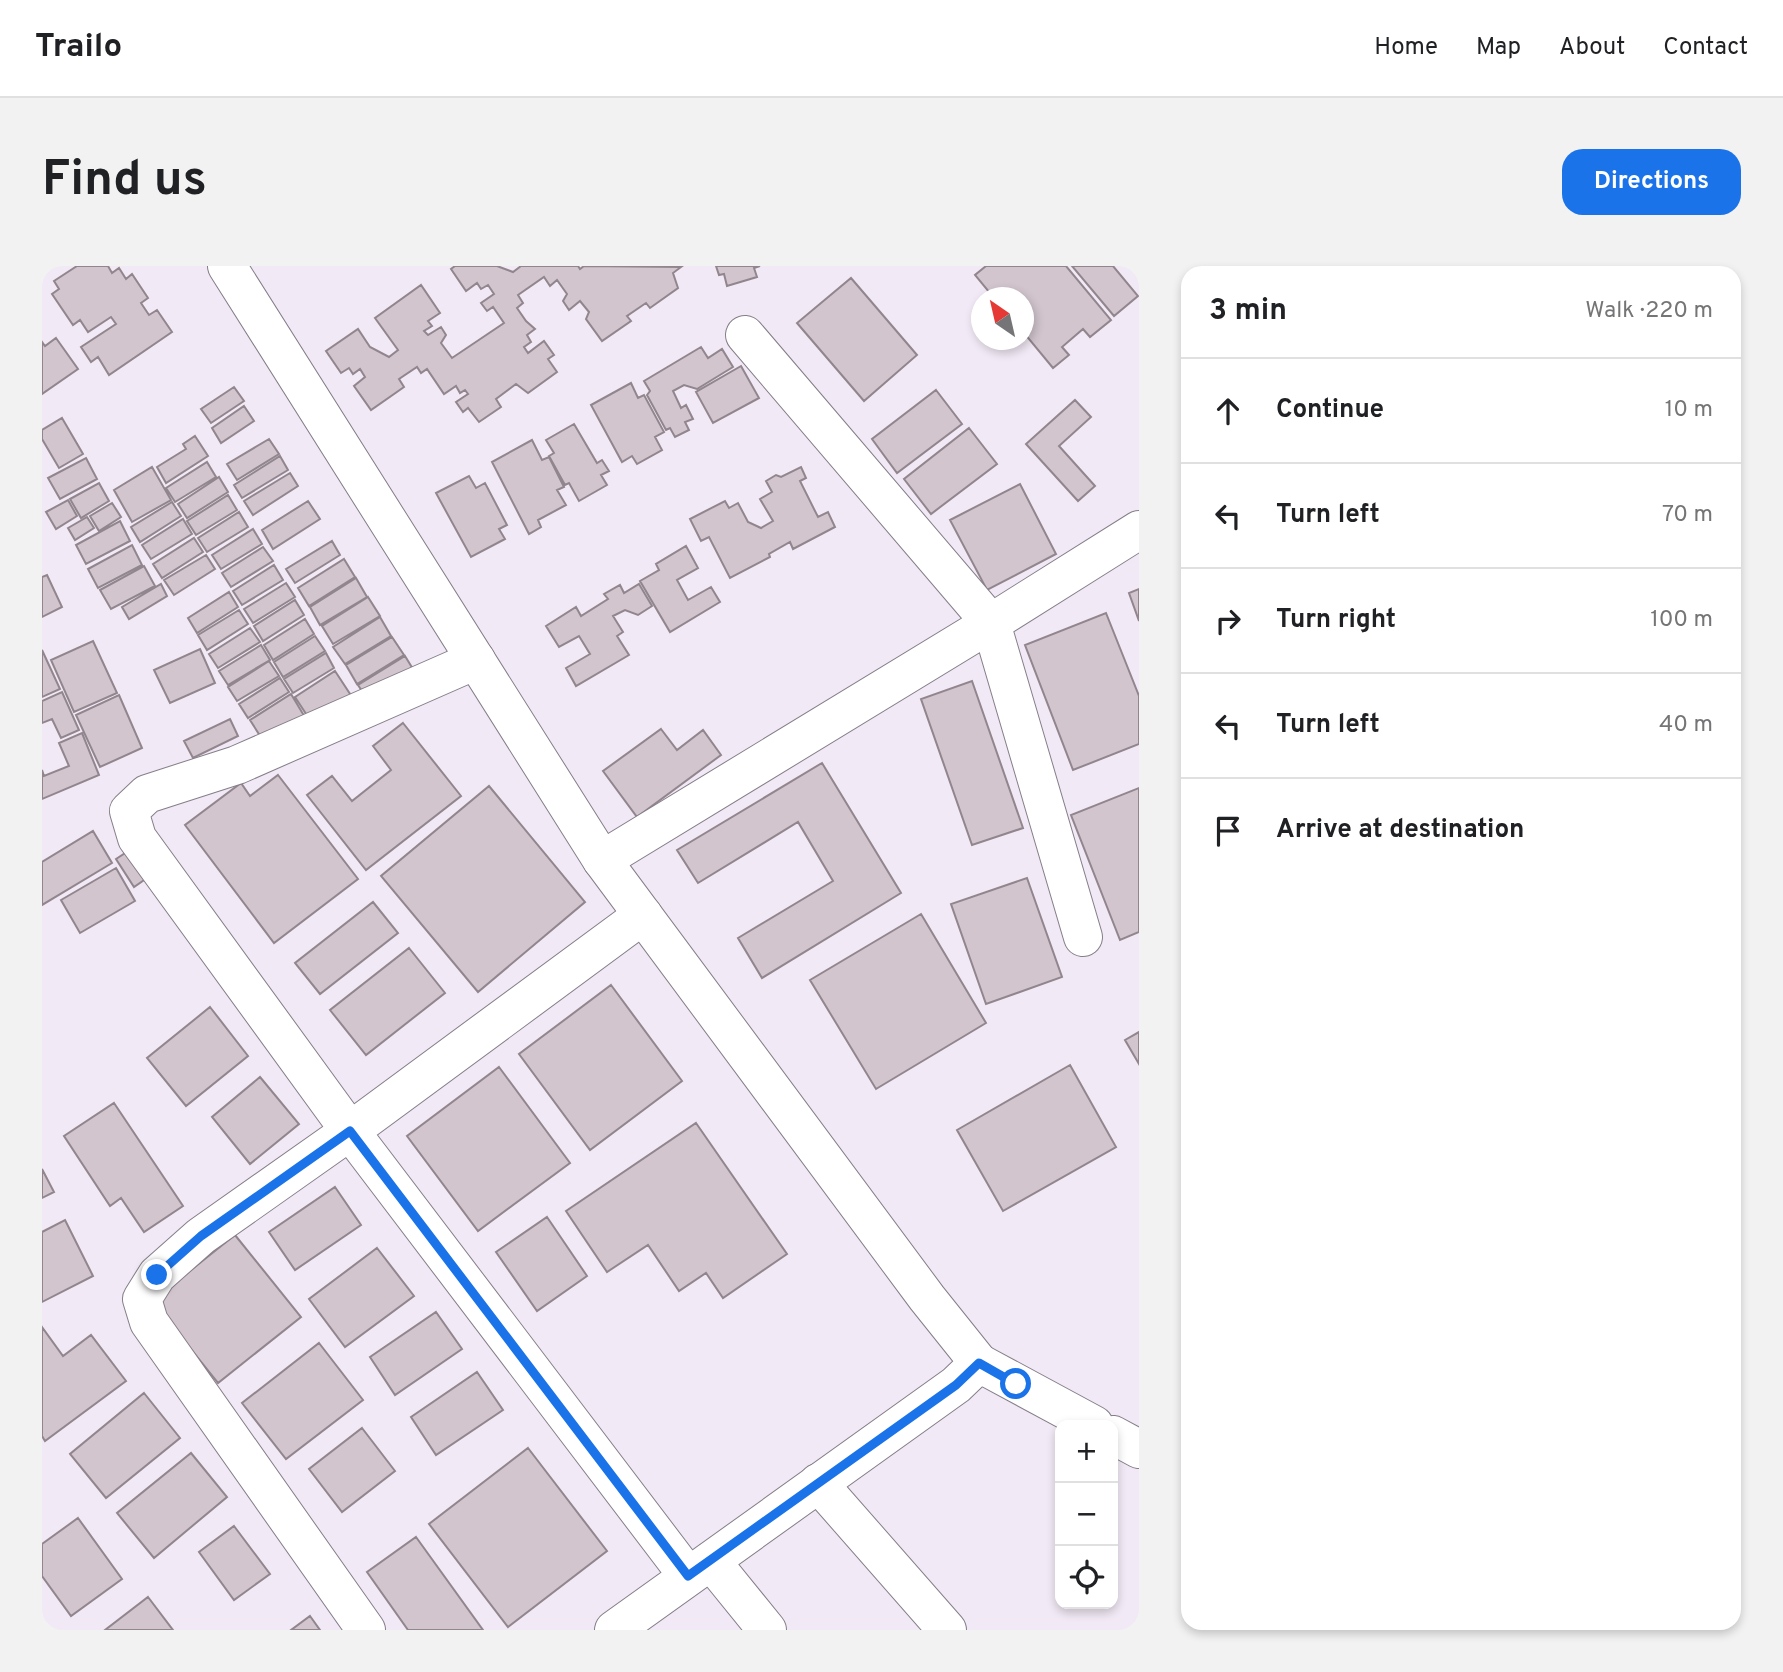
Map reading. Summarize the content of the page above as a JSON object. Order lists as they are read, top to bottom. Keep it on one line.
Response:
{"north":"top left","page":{"header":"Trailo","nav":["Home","Map","About","Contact"],"buttons":"Directions","title":"Find us","heading":["3 min","Walk · 220 m"],"list":[["Continue","10 m"],["Turn left","70 m"],["Turn right","100 m"],["Turn left","40 m"],"Arrive at destination"],"map_buttons":["+","−"]}}
